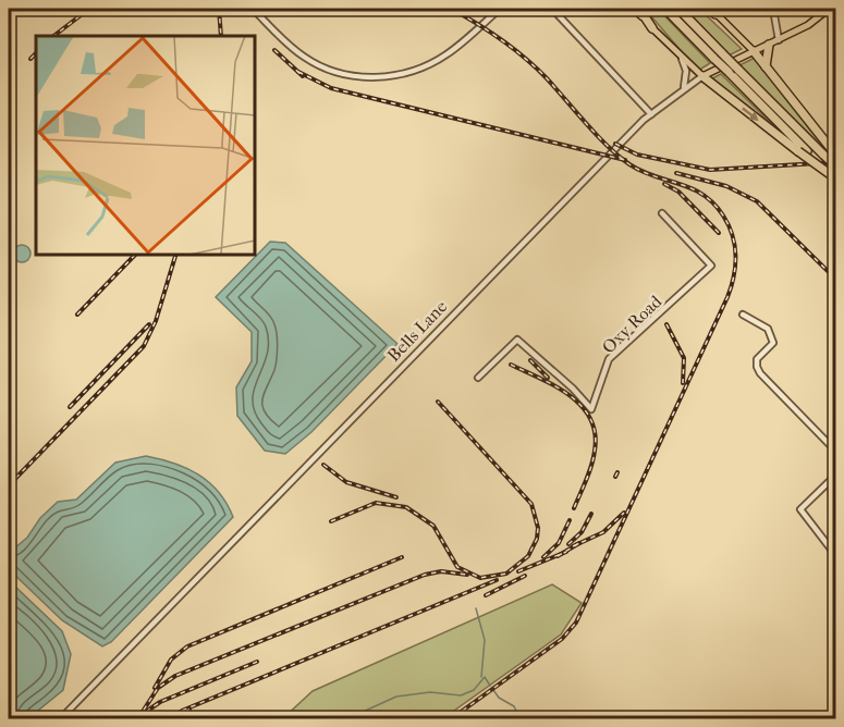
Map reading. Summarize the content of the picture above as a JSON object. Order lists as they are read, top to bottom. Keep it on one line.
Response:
{"streets":{"main road":["Bells Lane"],"street":["Oxy Road"]}}
